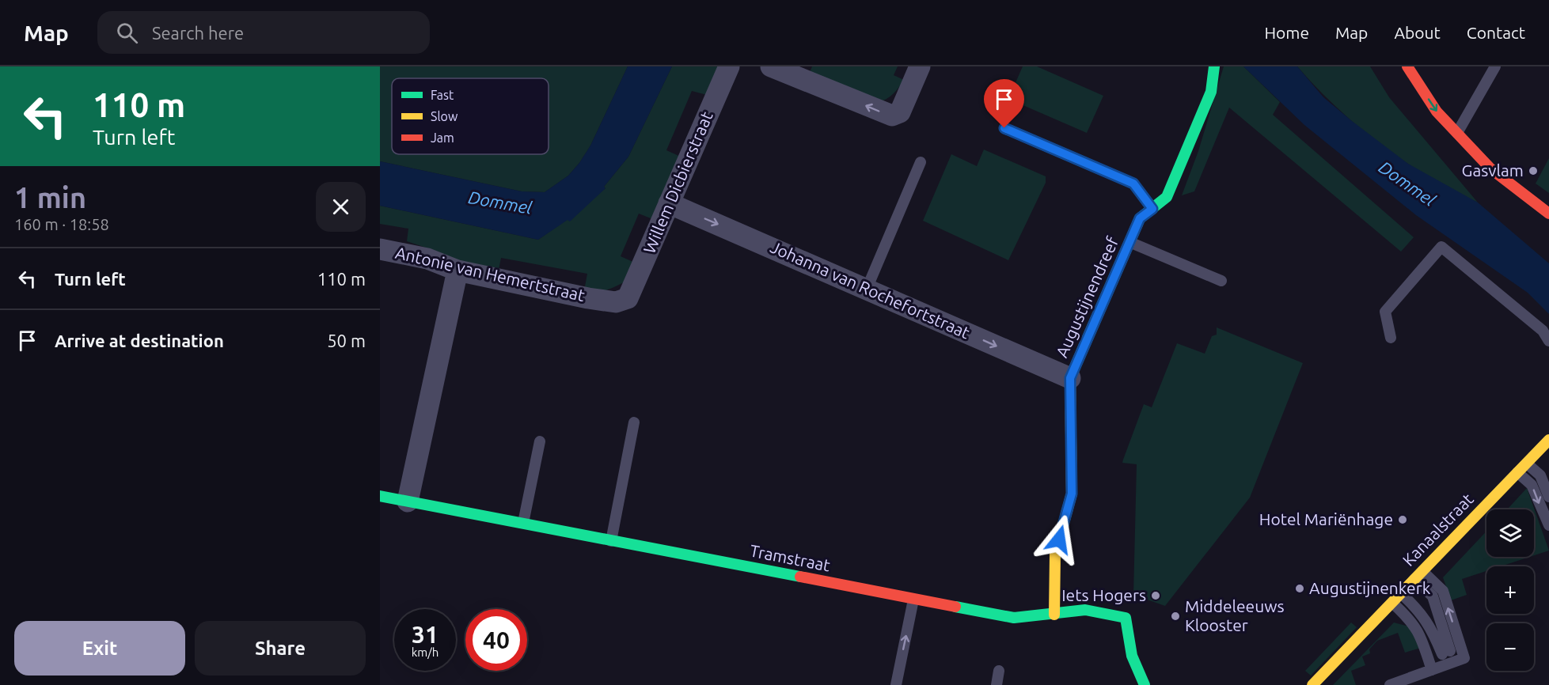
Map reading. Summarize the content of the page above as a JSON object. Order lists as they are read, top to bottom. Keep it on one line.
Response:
{"streets":{"street":["Willem Dicbierstraat","Antonie van Hemertstraat","Johanna van Rochefortstraat","Augustijnendreef","Kanaalstraat","Tramstraat"]},"crossings":[["Willem Dicbierstraat","Antonie van Hemertstraat"],["Willem Dicbierstraat","Johanna van Rochefortstraat"],["Johanna van Rochefortstraat","Augustijnendreef"],["Augustijnendreef","Tramstraat"]],"one_way":["Johanna van Rochefortstraat"],"water":["Dommel"],"places":["Gasvlam","Hotel Mariënhage","Augustijnenkerk","Iets Hogers","Middeleeuws Klooster"],"legend":["Fast","Slow","Jam"],"page":{"header":"Map","search":"Search here","nav":["Home","Map","About","Contact"],"turn":["110 m","Turn left"],"heading":["1 min","160 m · 18:58"],"list":[{"name":"Turn left","value":"110 m"},{"name":"Arrive at destination","value":"50 m"}],"map_buttons":["+","−"],"speed":"31 km/h","limit":"40","buttons":["Exit","Share"]}}
